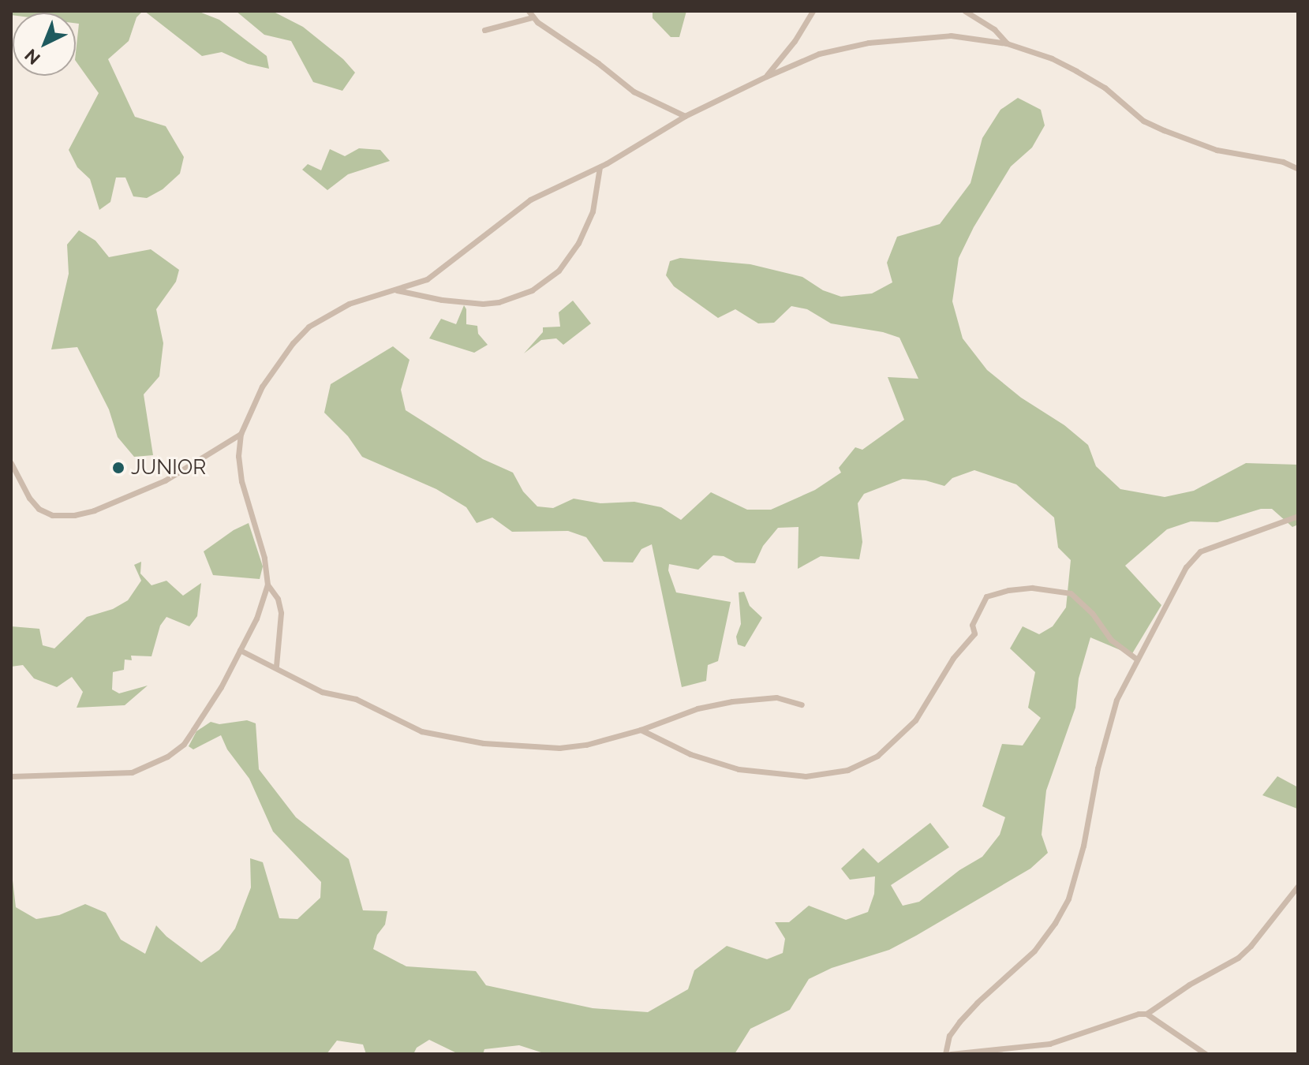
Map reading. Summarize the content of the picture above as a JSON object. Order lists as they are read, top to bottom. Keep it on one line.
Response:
{"places":["JUNIOR"],"north":"bottom left"}
